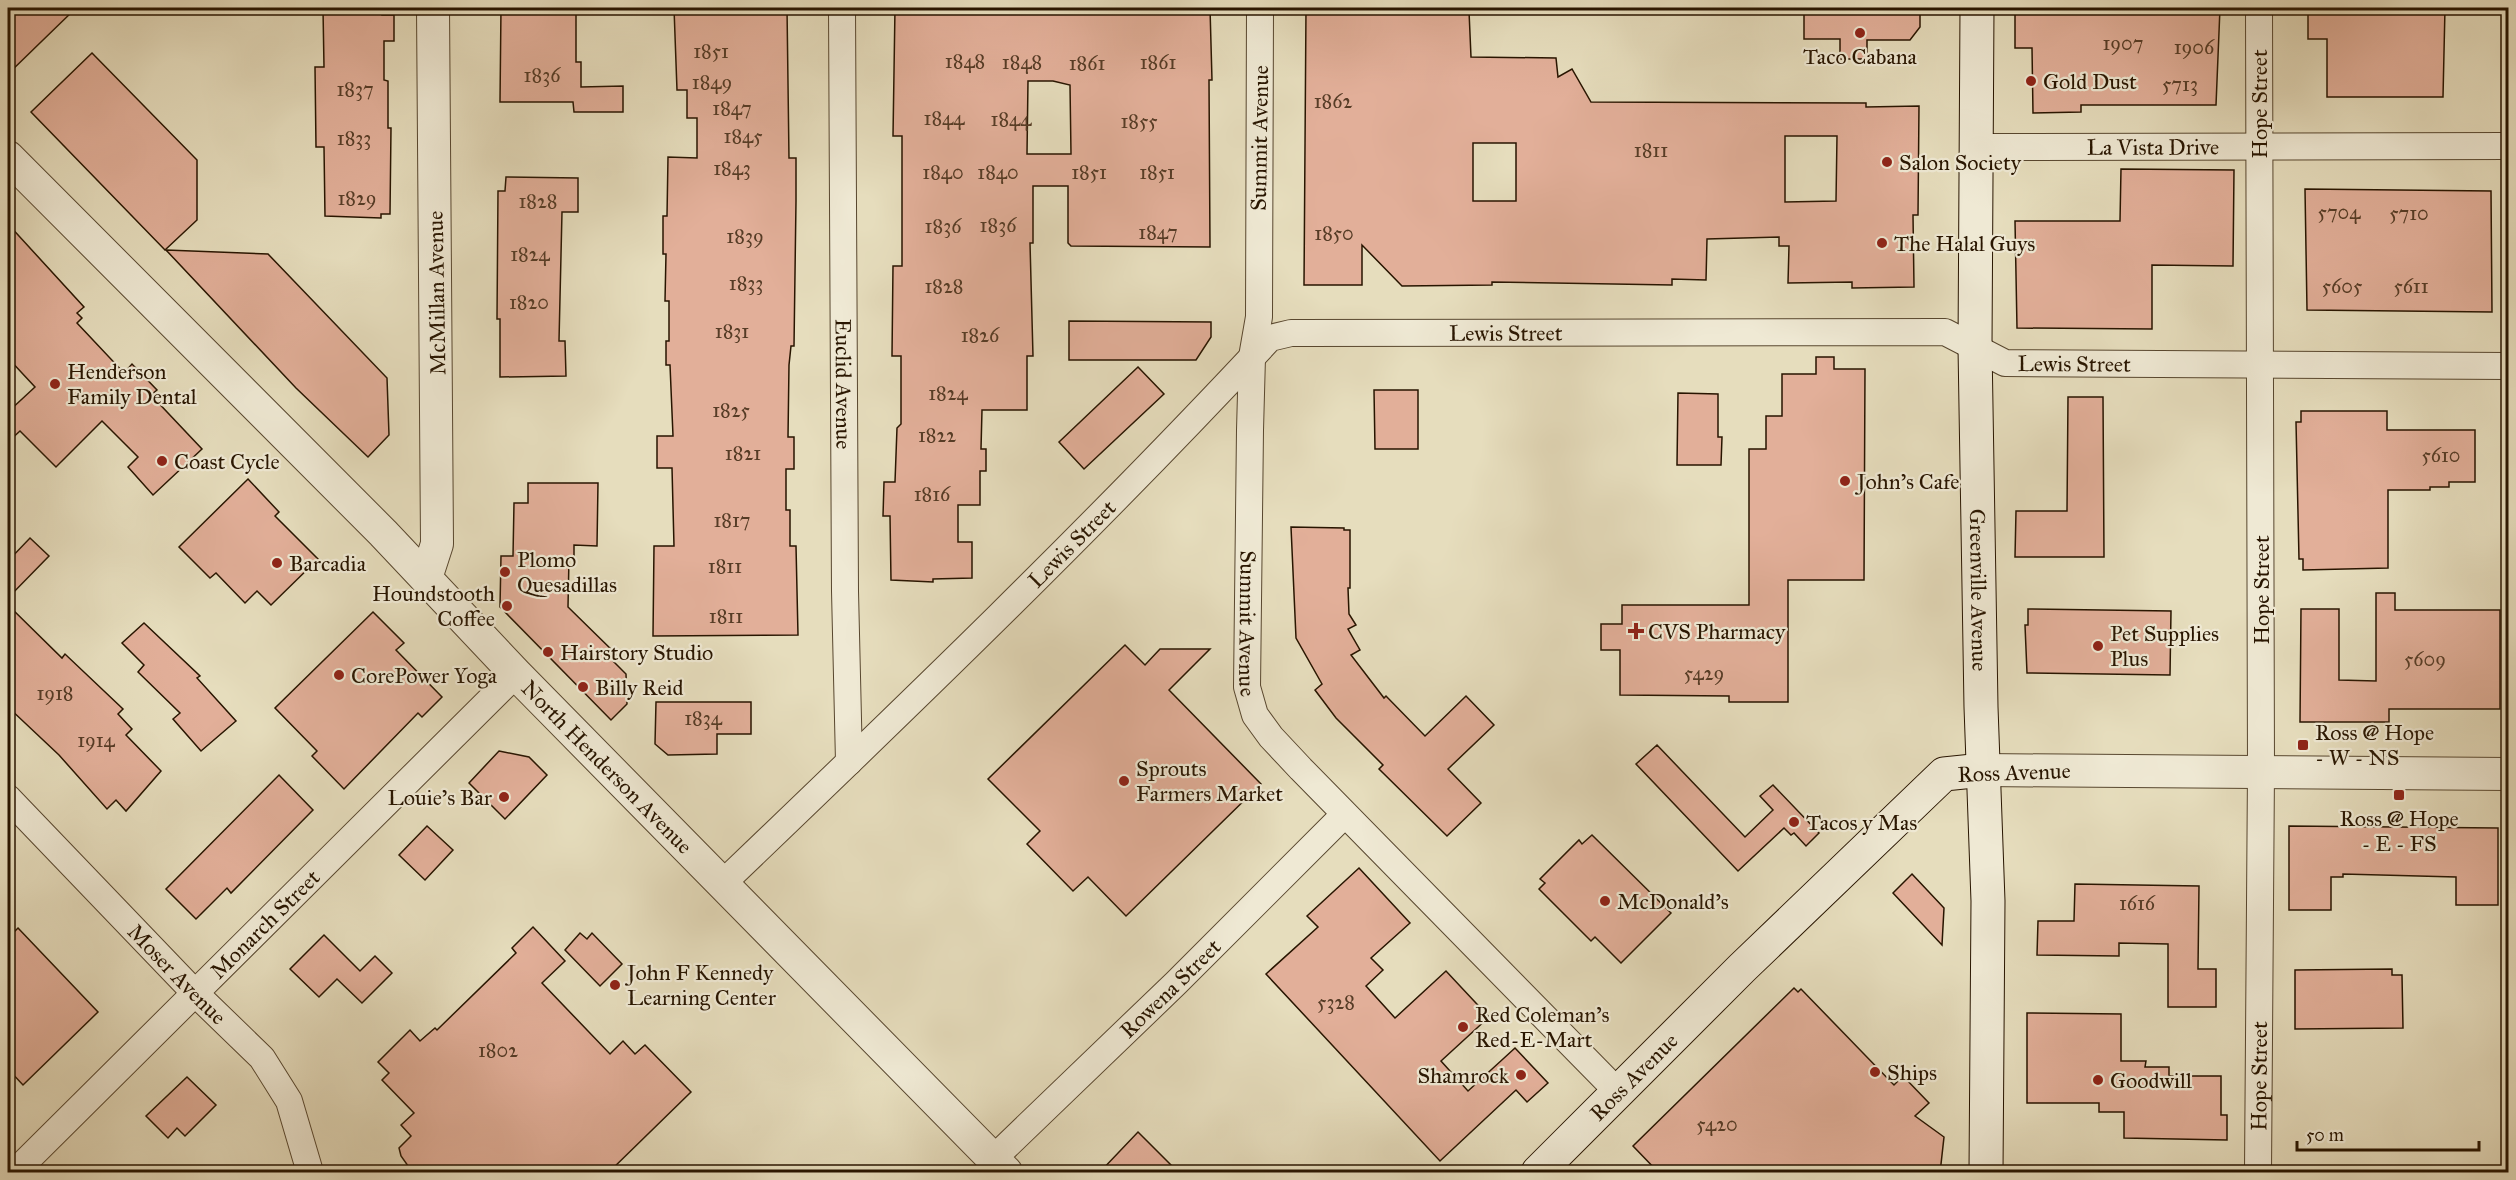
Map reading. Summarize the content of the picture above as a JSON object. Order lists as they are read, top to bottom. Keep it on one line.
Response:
{"streets":{"main road":["Greenville Avenue","Ross Avenue"],"street":["Hope Street","Summit Avenue","La Vista Drive","McMillan Avenue","Lewis Street","Euclid Avenue","North Henderson Avenue","Monarch Street","Moser Avenue","Rowena Street"]},"crossings":[["Hope Street","La Vista Drive"],["Hope Street","Lewis Street"],["Hope Street","Ross Avenue"],["Summit Avenue","Lewis Street"],["Summit Avenue","Ross Avenue"],["Summit Avenue","Rowena Street"],["La Vista Drive","Greenville Avenue"],["McMillan Avenue","North Henderson Avenue"],["Lewis Street","Euclid Avenue"],["Lewis Street","Greenville Avenue"],["Lewis Street","North Henderson Avenue"],["Greenville Avenue","Ross Avenue"],["North Henderson Avenue","Monarch Street"],["North Henderson Avenue","Rowena Street"],["Monarch Street","Moser Avenue"]],"places":{"other":["Taco Cabana","Gold Dust","Salon Society","The Halal Guys","Henderson Family Dental","Coast Cycle","John's Cafe","Barcadia","Plomo Quesadillas","Houndstooth Coffee","Pet Supplies Plus","Hairstory Studio","CorePower Yoga","Billy Reid","Sprouts Farmers Market","Louie's Bar","Tacos y Mas","McDonald's","John F Kennedy Learning Center","Red Coleman's Red-E-Mart","Ships","Shamrock","Goodwill"],"health":["CVS Pharmacy"],"transit":["Ross @ Hope - W - NS","Ross @ Hope - E - FS"]},"house_numbers":["1907","1906","1851","1848","1848","1861","1861","1836","1849","5713","1837","1862","1847","1844","1844","1855","1845","1833","1811","1843","1840","1840","1851","1851","1829","1828","5704","5710","1836","1836","1847","1850","1839","1824","1833","1828","5605","5611","1820","1831","1826","1824","1825","1822","1821","5610","1816","1817","1811","1811","5609","5429","1918","1834","1914","1616","5328","1802","5420"],"scale_bar":"50 m"}
